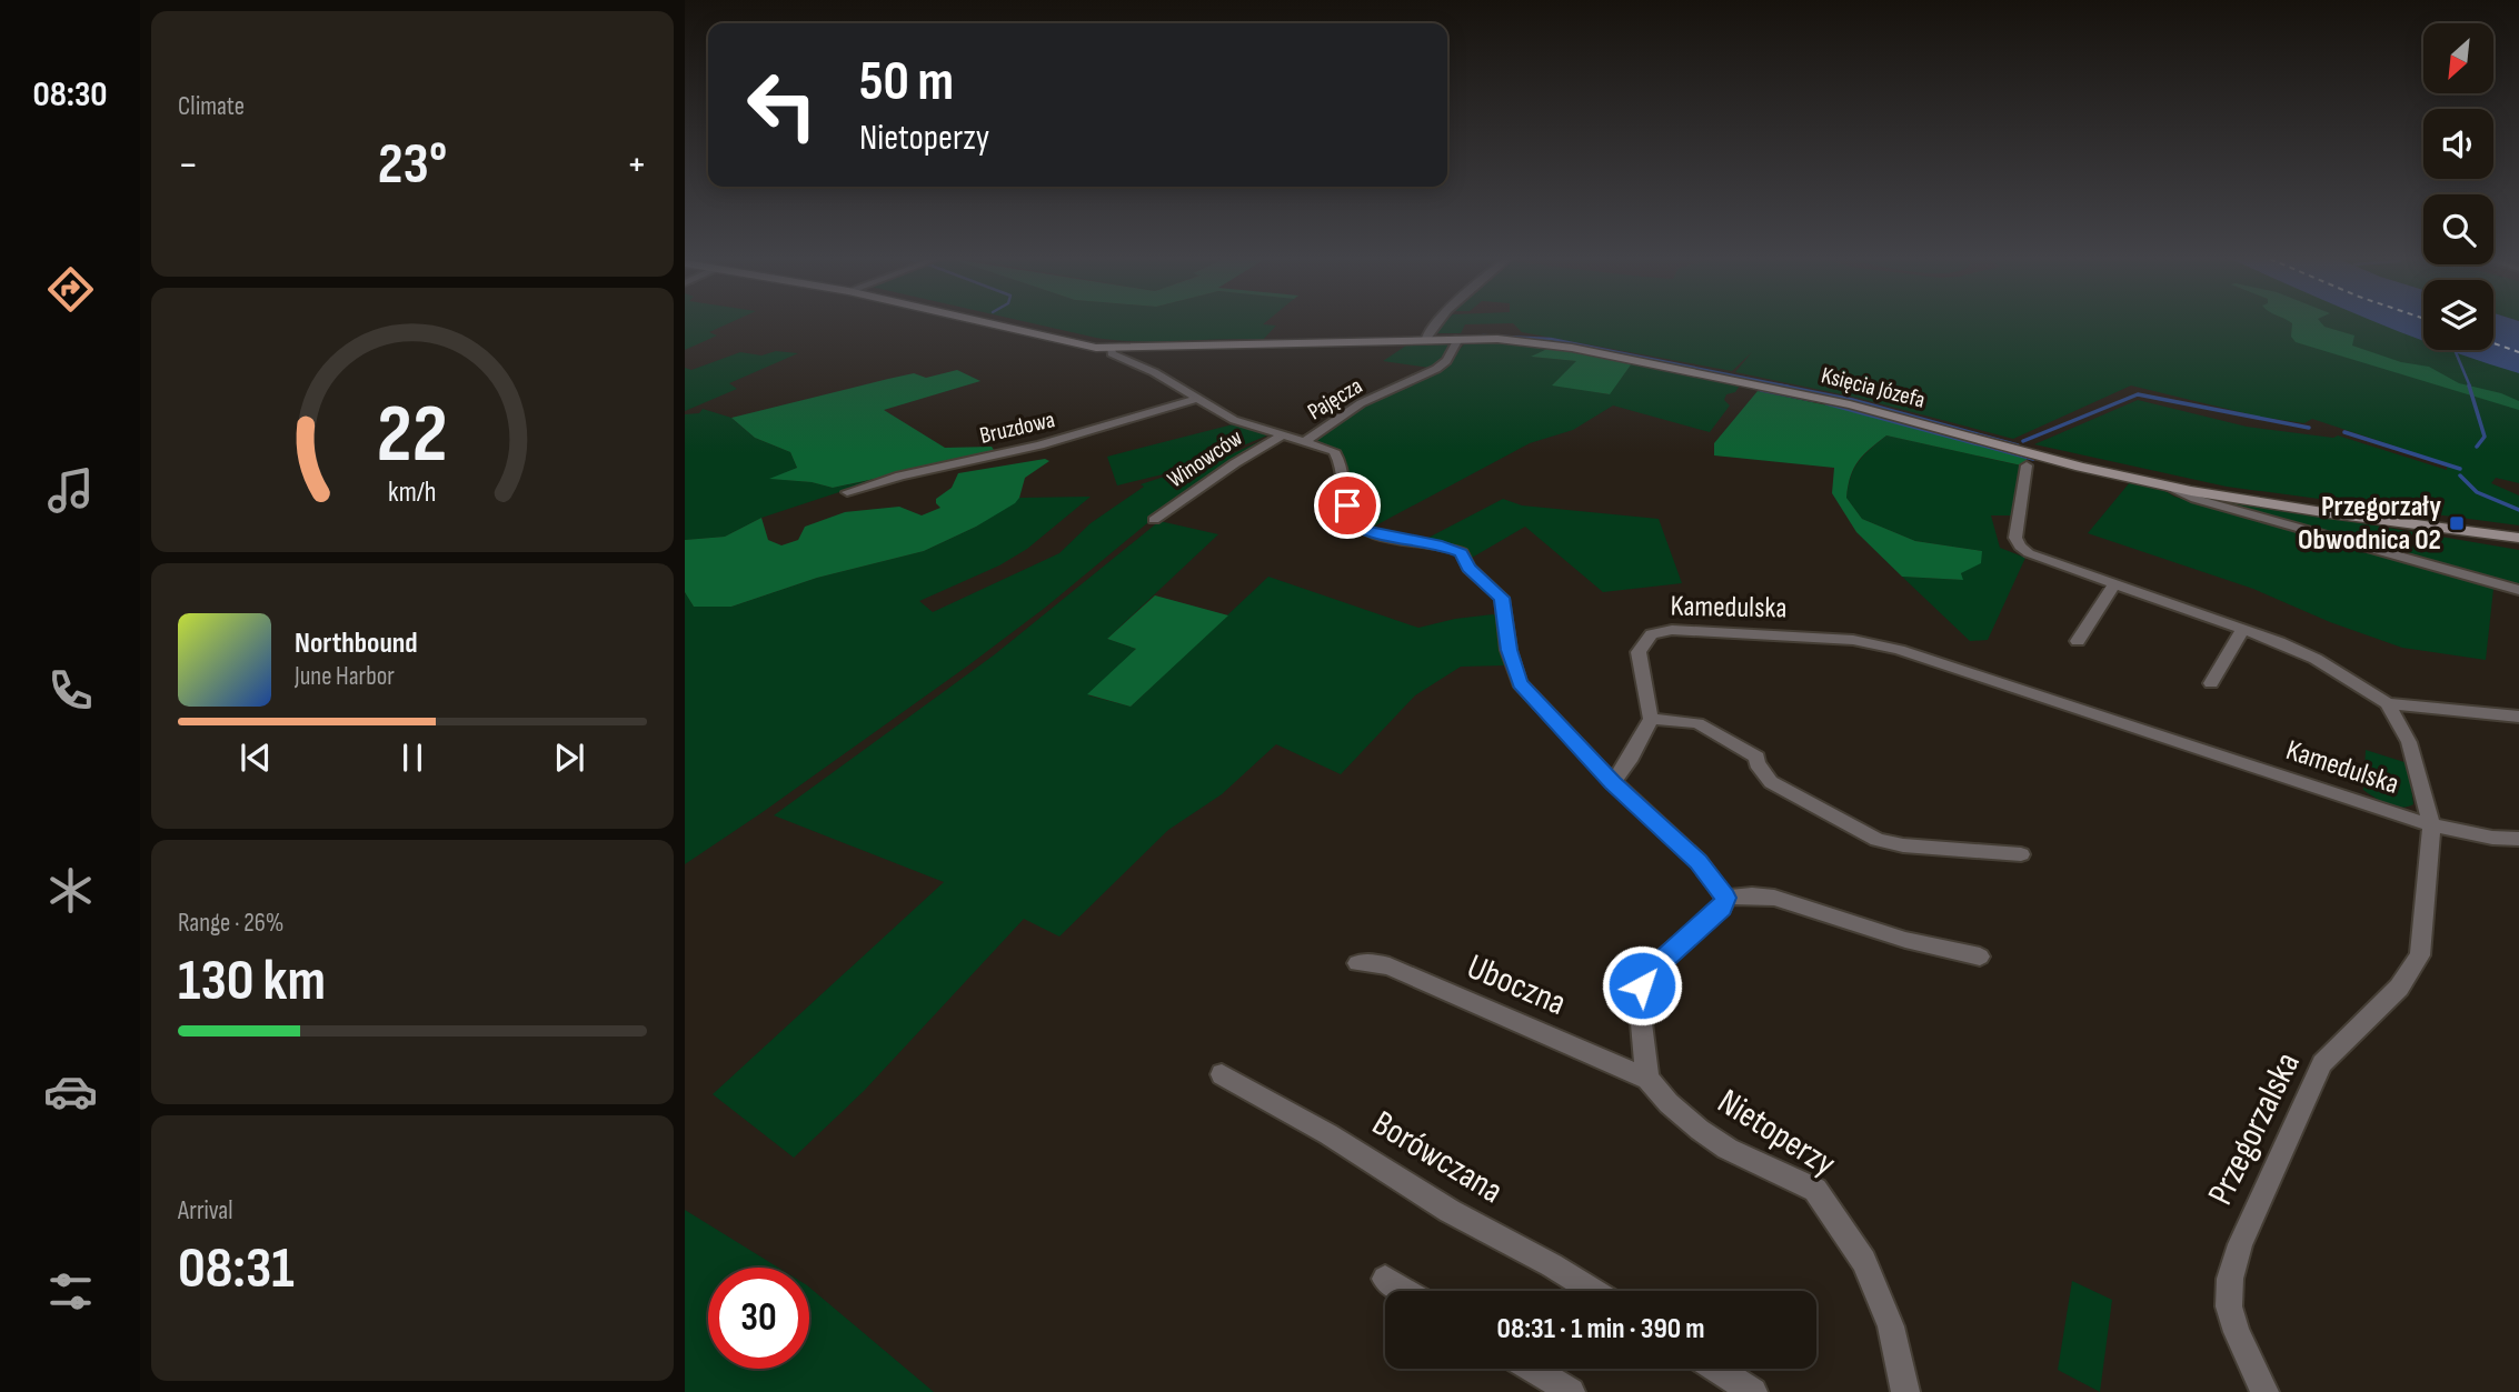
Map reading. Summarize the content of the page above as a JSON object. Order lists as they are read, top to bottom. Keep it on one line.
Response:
{"streets":{"main road":["Księcia Józefa"],"street":["Pajęcza","Bruzdowa","Winowców","Kamedulska","Uboczna","Przegorzalska","Nietoperzy","Borówczana"]},"crossings":[["Księcia Józefa","Pajęcza"],["Kamedulska","Przegorzalska"],["Uboczna","Nietoperzy"]],"places":{"transit":["Przegorzały Obwodnica 02"]},"north":"bottom left","page":{"tabs":"08:30","tile":["Climate",["Range · 26%","130 km"],["Arrival","08:31"]],"turn":["50 m","Nietoperzy"],"heat":["−","23°","+"],"song":["Northbound","June Harbor"],"limit":"30","trip":"08:31 · 1 min · 390 m","gauge":["22","km/h"]}}
